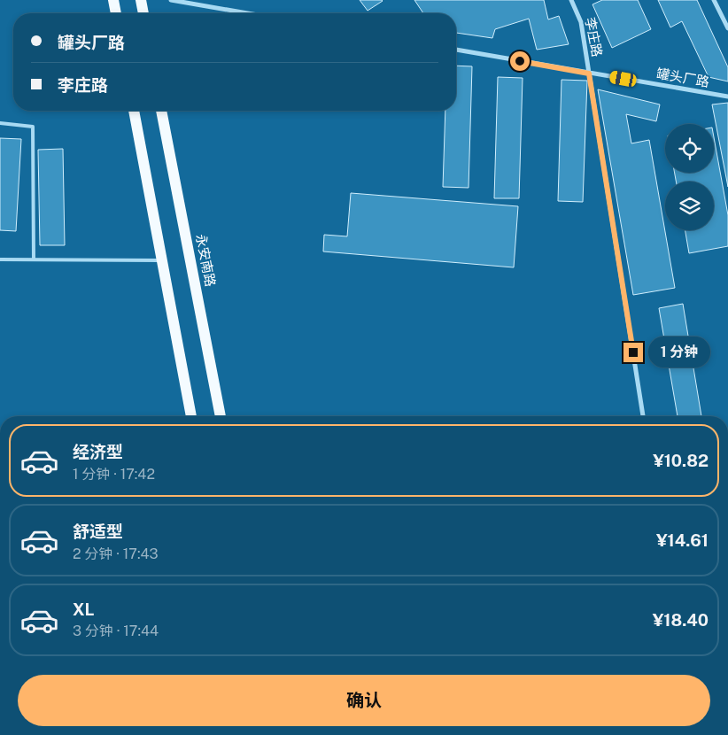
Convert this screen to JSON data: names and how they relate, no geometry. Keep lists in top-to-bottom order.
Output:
{
  "streets": {
    "main road": ["永安南路"],
    "street": ["李庄路", "罐头厂路"]
  },
  "crossings": [
    ["李庄路", "罐头厂路"]
  ],
  "page": {
    "banner": ["罐头厂路", "李庄路"],
    "bubble": "1 分钟",
    "list": [
      {
        "name": "经济型",
        "note": "1 分钟 · 17:42",
        "value": "¥10.82"
      },
      {
        "name": "舒适型",
        "note": "2 分钟 · 17:43",
        "value": "¥14.61"
      },
      {
        "name": "XL",
        "note": "3 分钟 · 17:44",
        "value": "¥18.40"
      }
    ],
    "buttons": "确认"
  }
}
